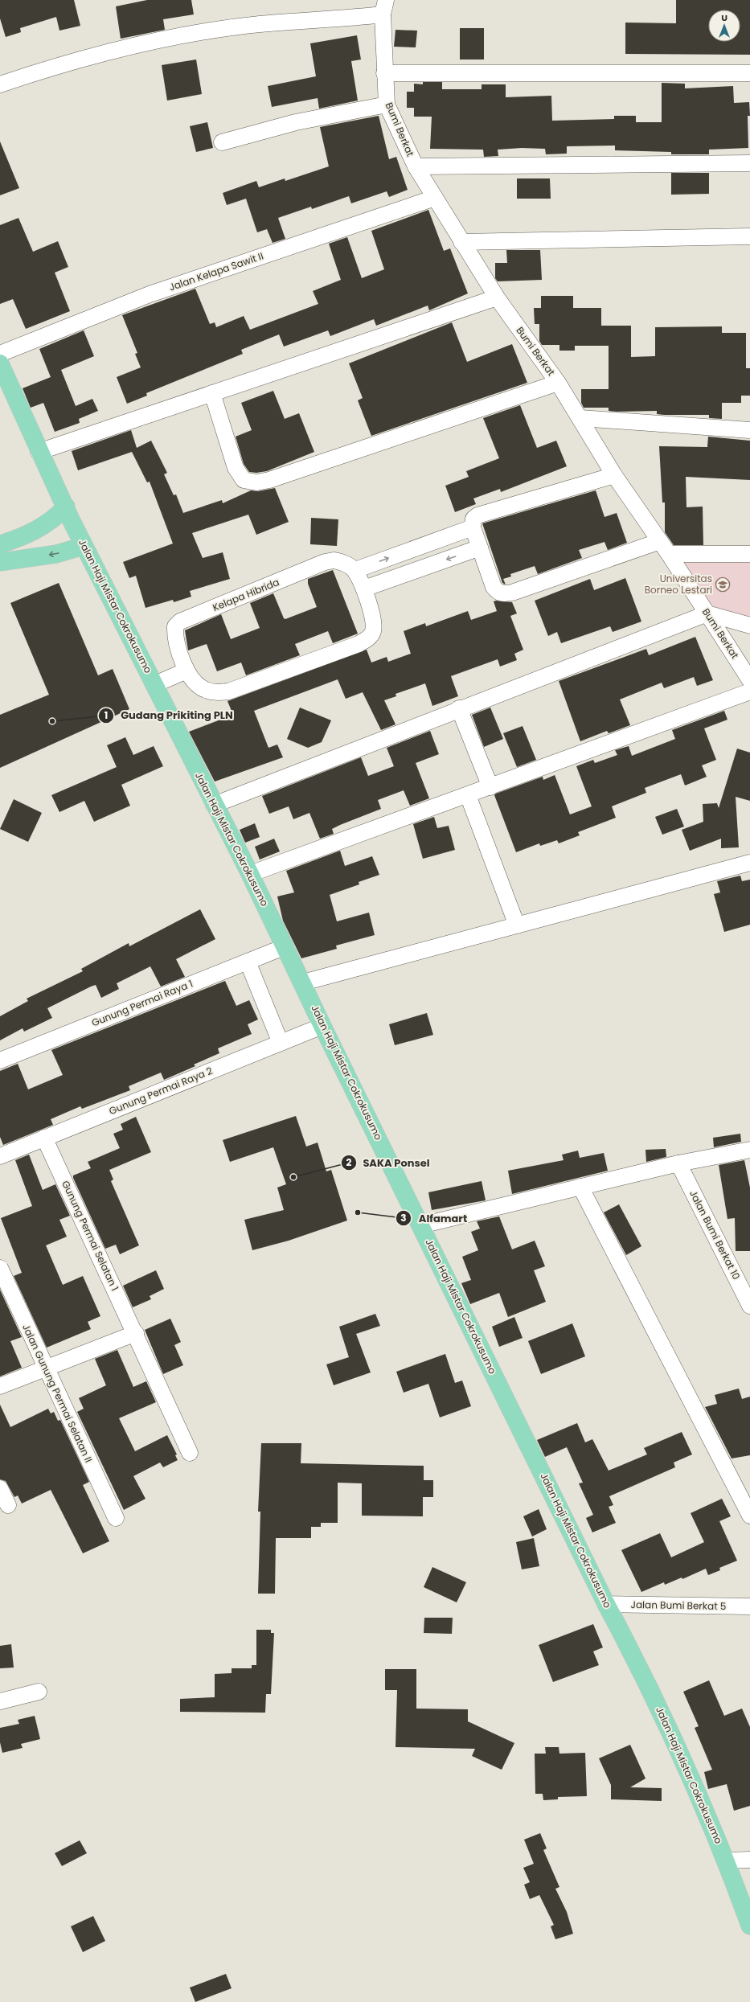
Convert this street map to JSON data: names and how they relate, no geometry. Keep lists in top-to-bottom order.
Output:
{
  "streets": {
    "main road": ["Jalan Haji Mistar Cokrokusumo"],
    "street": [
      "Bumi Berkat",
      "Jalan Kelapa Sawit II",
      "Kelapa Hibrida",
      "Gunung Permai Raya 1",
      "Gunung Permai Raya 2",
      "Jalan Bumi Berkat 10",
      "Gunung Permai Selatan 1",
      "Jalan Gunung Permai Selatan II",
      "Jalan Bumi Berkat 5"
    ]
  },
  "crossings": [
    ["Bumi Berkat", "Jalan Kelapa Sawit II"],
    ["Jalan Haji Mistar Cokrokusumo", "Gunung Permai Raya 1"],
    ["Jalan Haji Mistar Cokrokusumo", "Gunung Permai Raya 2"],
    ["Jalan Haji Mistar Cokrokusumo", "Jalan Bumi Berkat 5"],
    ["Gunung Permai Raya 2", "Gunung Permai Selatan 1"]
  ],
  "places": {
    "school or university": ["Universitas Borneo Lestari"],
    "other": ["Gudang Prikiting PLN", "SAKA Ponsel", "Alfamart"]
  },
  "north": "top"
}
